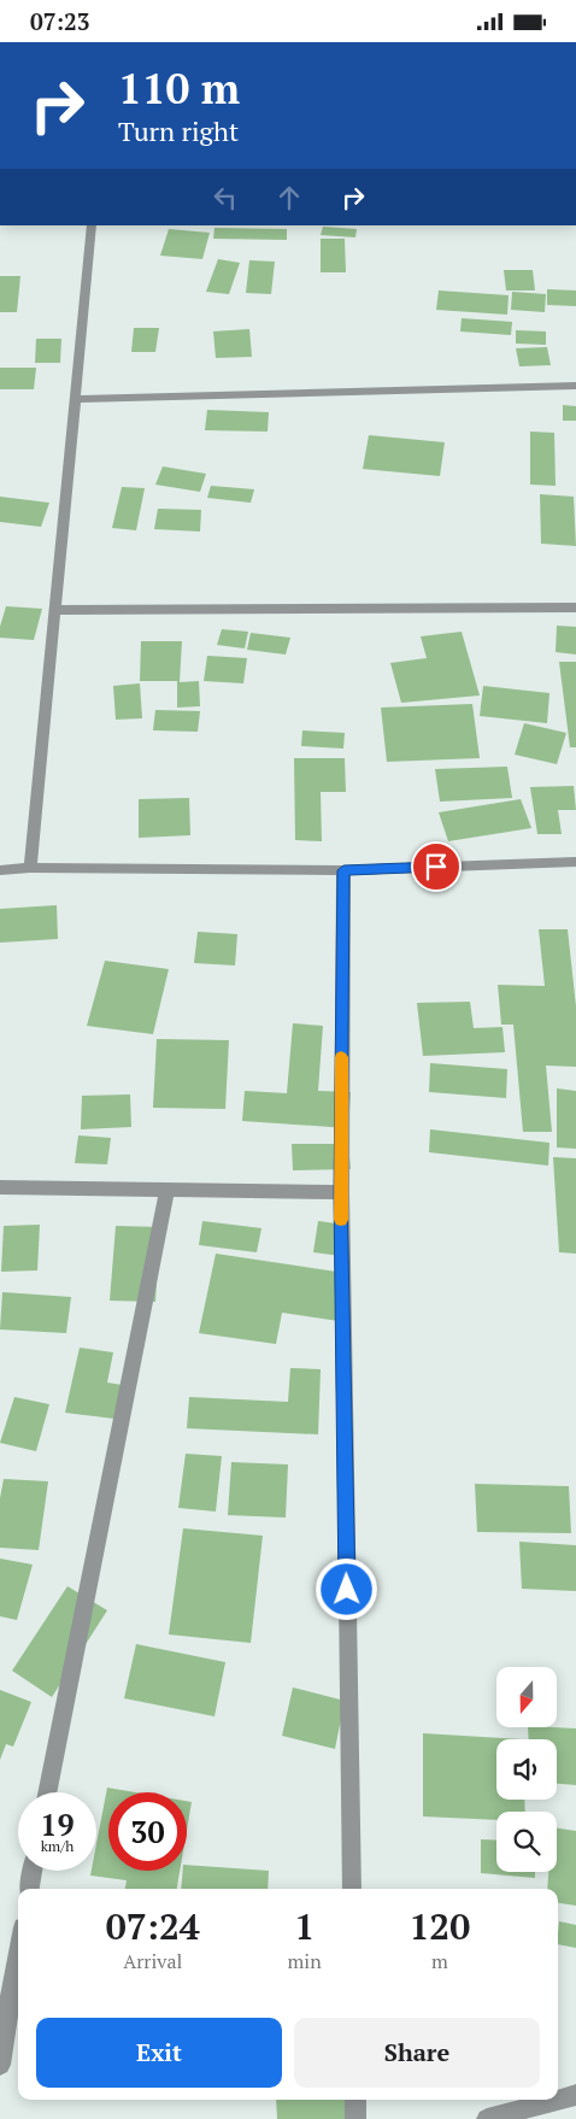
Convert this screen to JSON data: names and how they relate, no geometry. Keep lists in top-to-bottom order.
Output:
{
  "north": "bottom",
  "page": {
    "status": "07:23",
    "turn": ["110 m", "Turn right"],
    "speed": "19 km/h",
    "limit": "30",
    "eta": [
      "07:24",
      "Arrival",
      "1",
      "min",
      "120",
      "m"
    ],
    "buttons": ["Exit", "Share"]
  }
}
